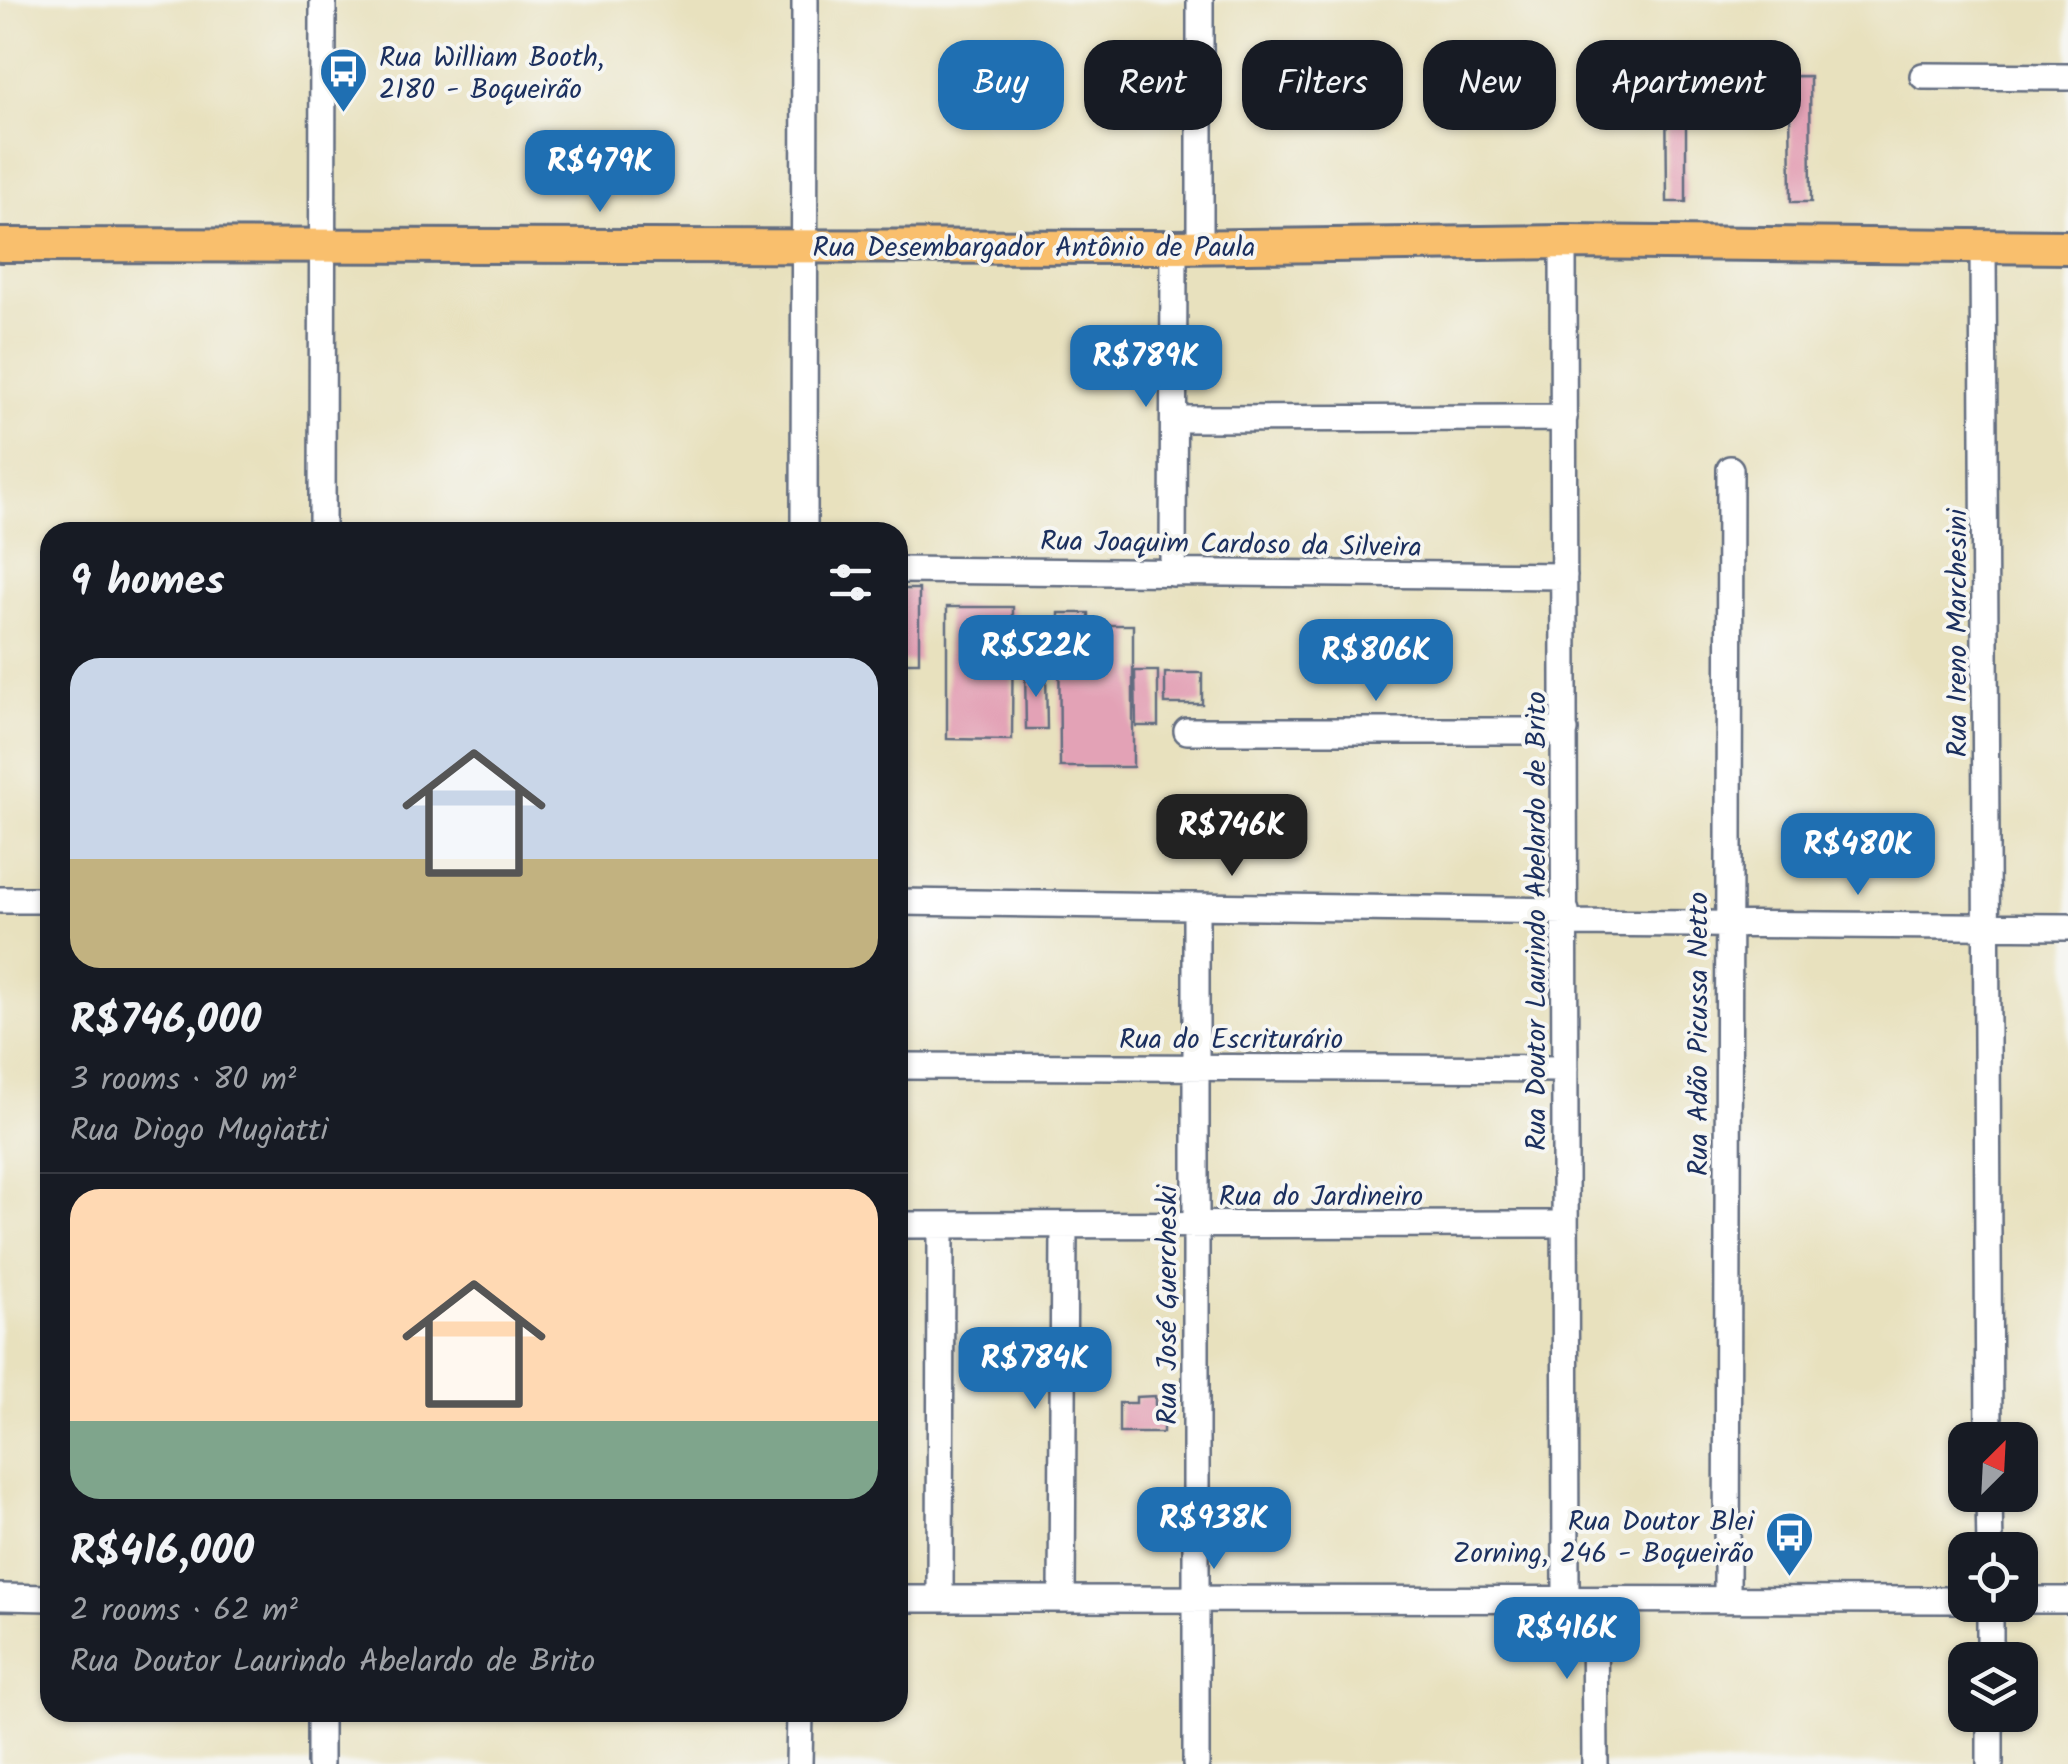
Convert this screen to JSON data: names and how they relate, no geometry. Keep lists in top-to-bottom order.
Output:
{
  "streets": {
    "main road": ["Rua Desembargador Antônio de Paula"],
    "street": [
      "Rua Joaquim Cardoso da Silveira",
      "Rua Ireno Marchesini",
      "Rua Doutor Laurindo Abelardo de Brito",
      "Rua Adão Picussa Netto",
      "Rua do Escriturário",
      "Rua do Jardineiro",
      "Rua José Guercheski"
    ]
  },
  "crossings": [
    ["Rua Desembargador Antônio de Paula", "Rua Ireno Marchesini"],
    ["Rua Desembargador Antônio de Paula", "Rua Doutor Laurindo Abelardo de Brito"],
    ["Rua Joaquim Cardoso da Silveira", "Rua Doutor Laurindo Abelardo de Brito"],
    ["Rua Doutor Laurindo Abelardo de Brito", "Rua do Escriturário"],
    ["Rua Doutor Laurindo Abelardo de Brito", "Rua do Jardineiro"],
    ["Rua do Escriturário", "Rua José Guercheski"],
    ["Rua do Jardineiro", "Rua José Guercheski"]
  ],
  "places": {
    "bus stop": ["Rua William Booth, 2180 - Boqueirão", "Rua Doutor Blei Zorning, 246 - Boqueirão"]
  },
  "north": "top right",
  "page": {
    "chip": [
      "Buy",
      "Rent",
      "Filters",
      "New",
      "Apartment"
    ],
    "price": [
      "R$479K",
      "R$789K",
      "R$522K",
      "R$806K",
      "R$746K",
      "R$480K",
      "R$784K",
      "R$938K",
      "R$416K"
    ],
    "heading": "9 homes",
    "list": [
      {
        "name": "R$746,000",
        "note": "3 rooms · 80 m² · Rua Diogo Mugiatti"
      },
      {
        "name": "R$416,000",
        "note": "2 rooms · 62 m² · Rua Doutor Laurindo Abelardo de Brito"
      }
    ]
  }
}
